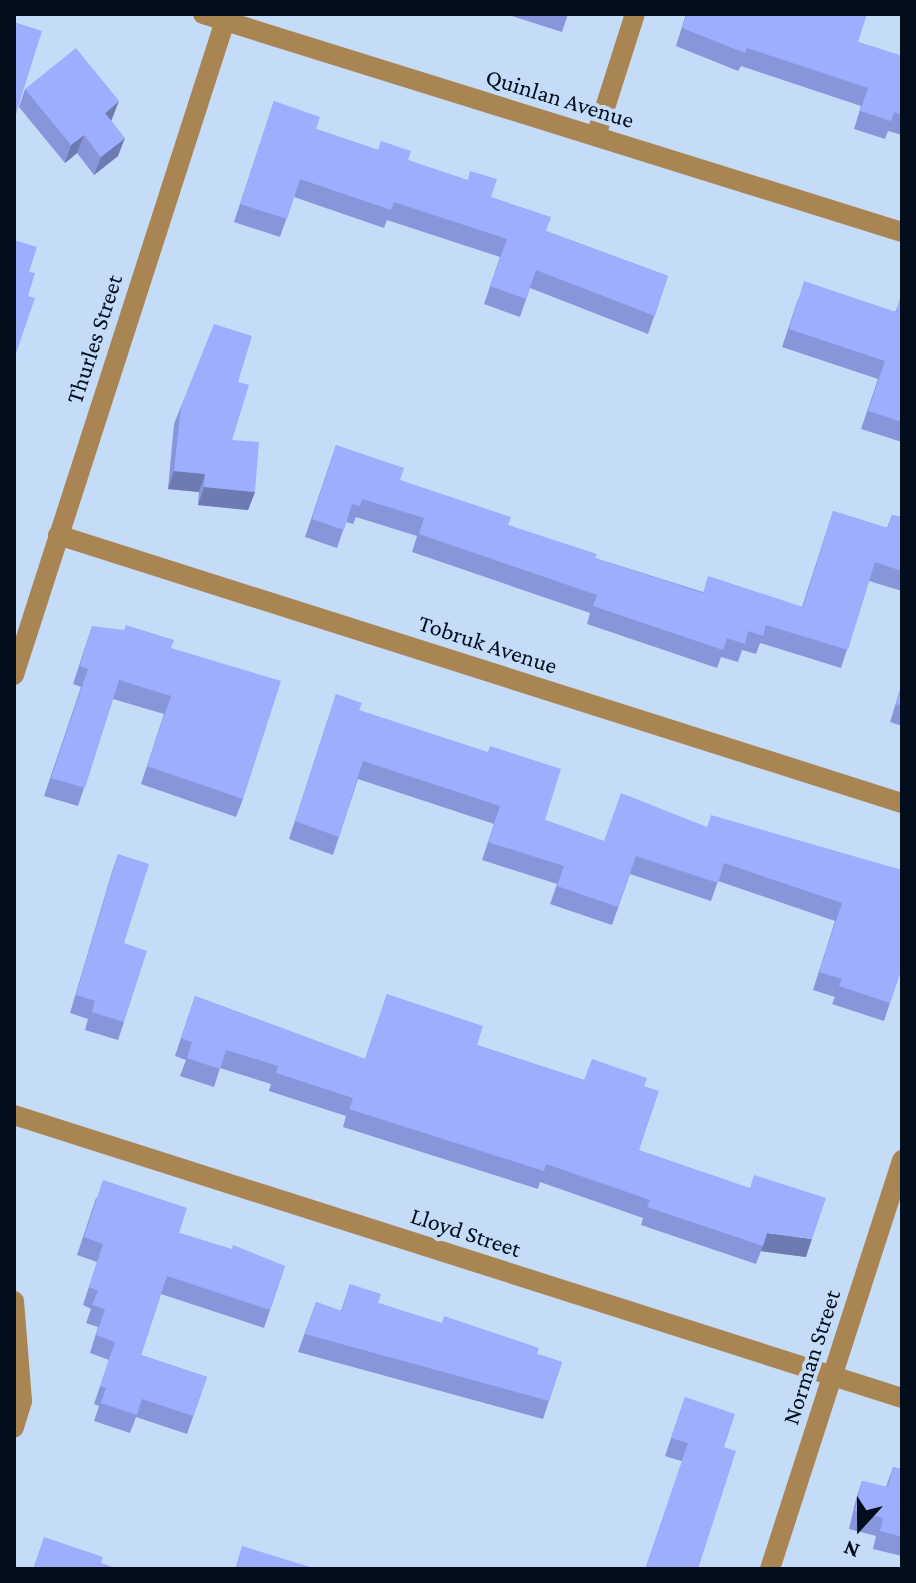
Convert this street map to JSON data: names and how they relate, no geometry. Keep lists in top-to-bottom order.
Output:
{
  "streets": {
    "street": [
      "Quinlan Avenue",
      "Thurles Street",
      "Tobruk Avenue",
      "Lloyd Street",
      "Norman Street"
    ]
  },
  "crossings": [
    ["Quinlan Avenue", "Thurles Street"],
    ["Thurles Street", "Tobruk Avenue"],
    ["Lloyd Street", "Norman Street"]
  ],
  "north": "bottom"
}
